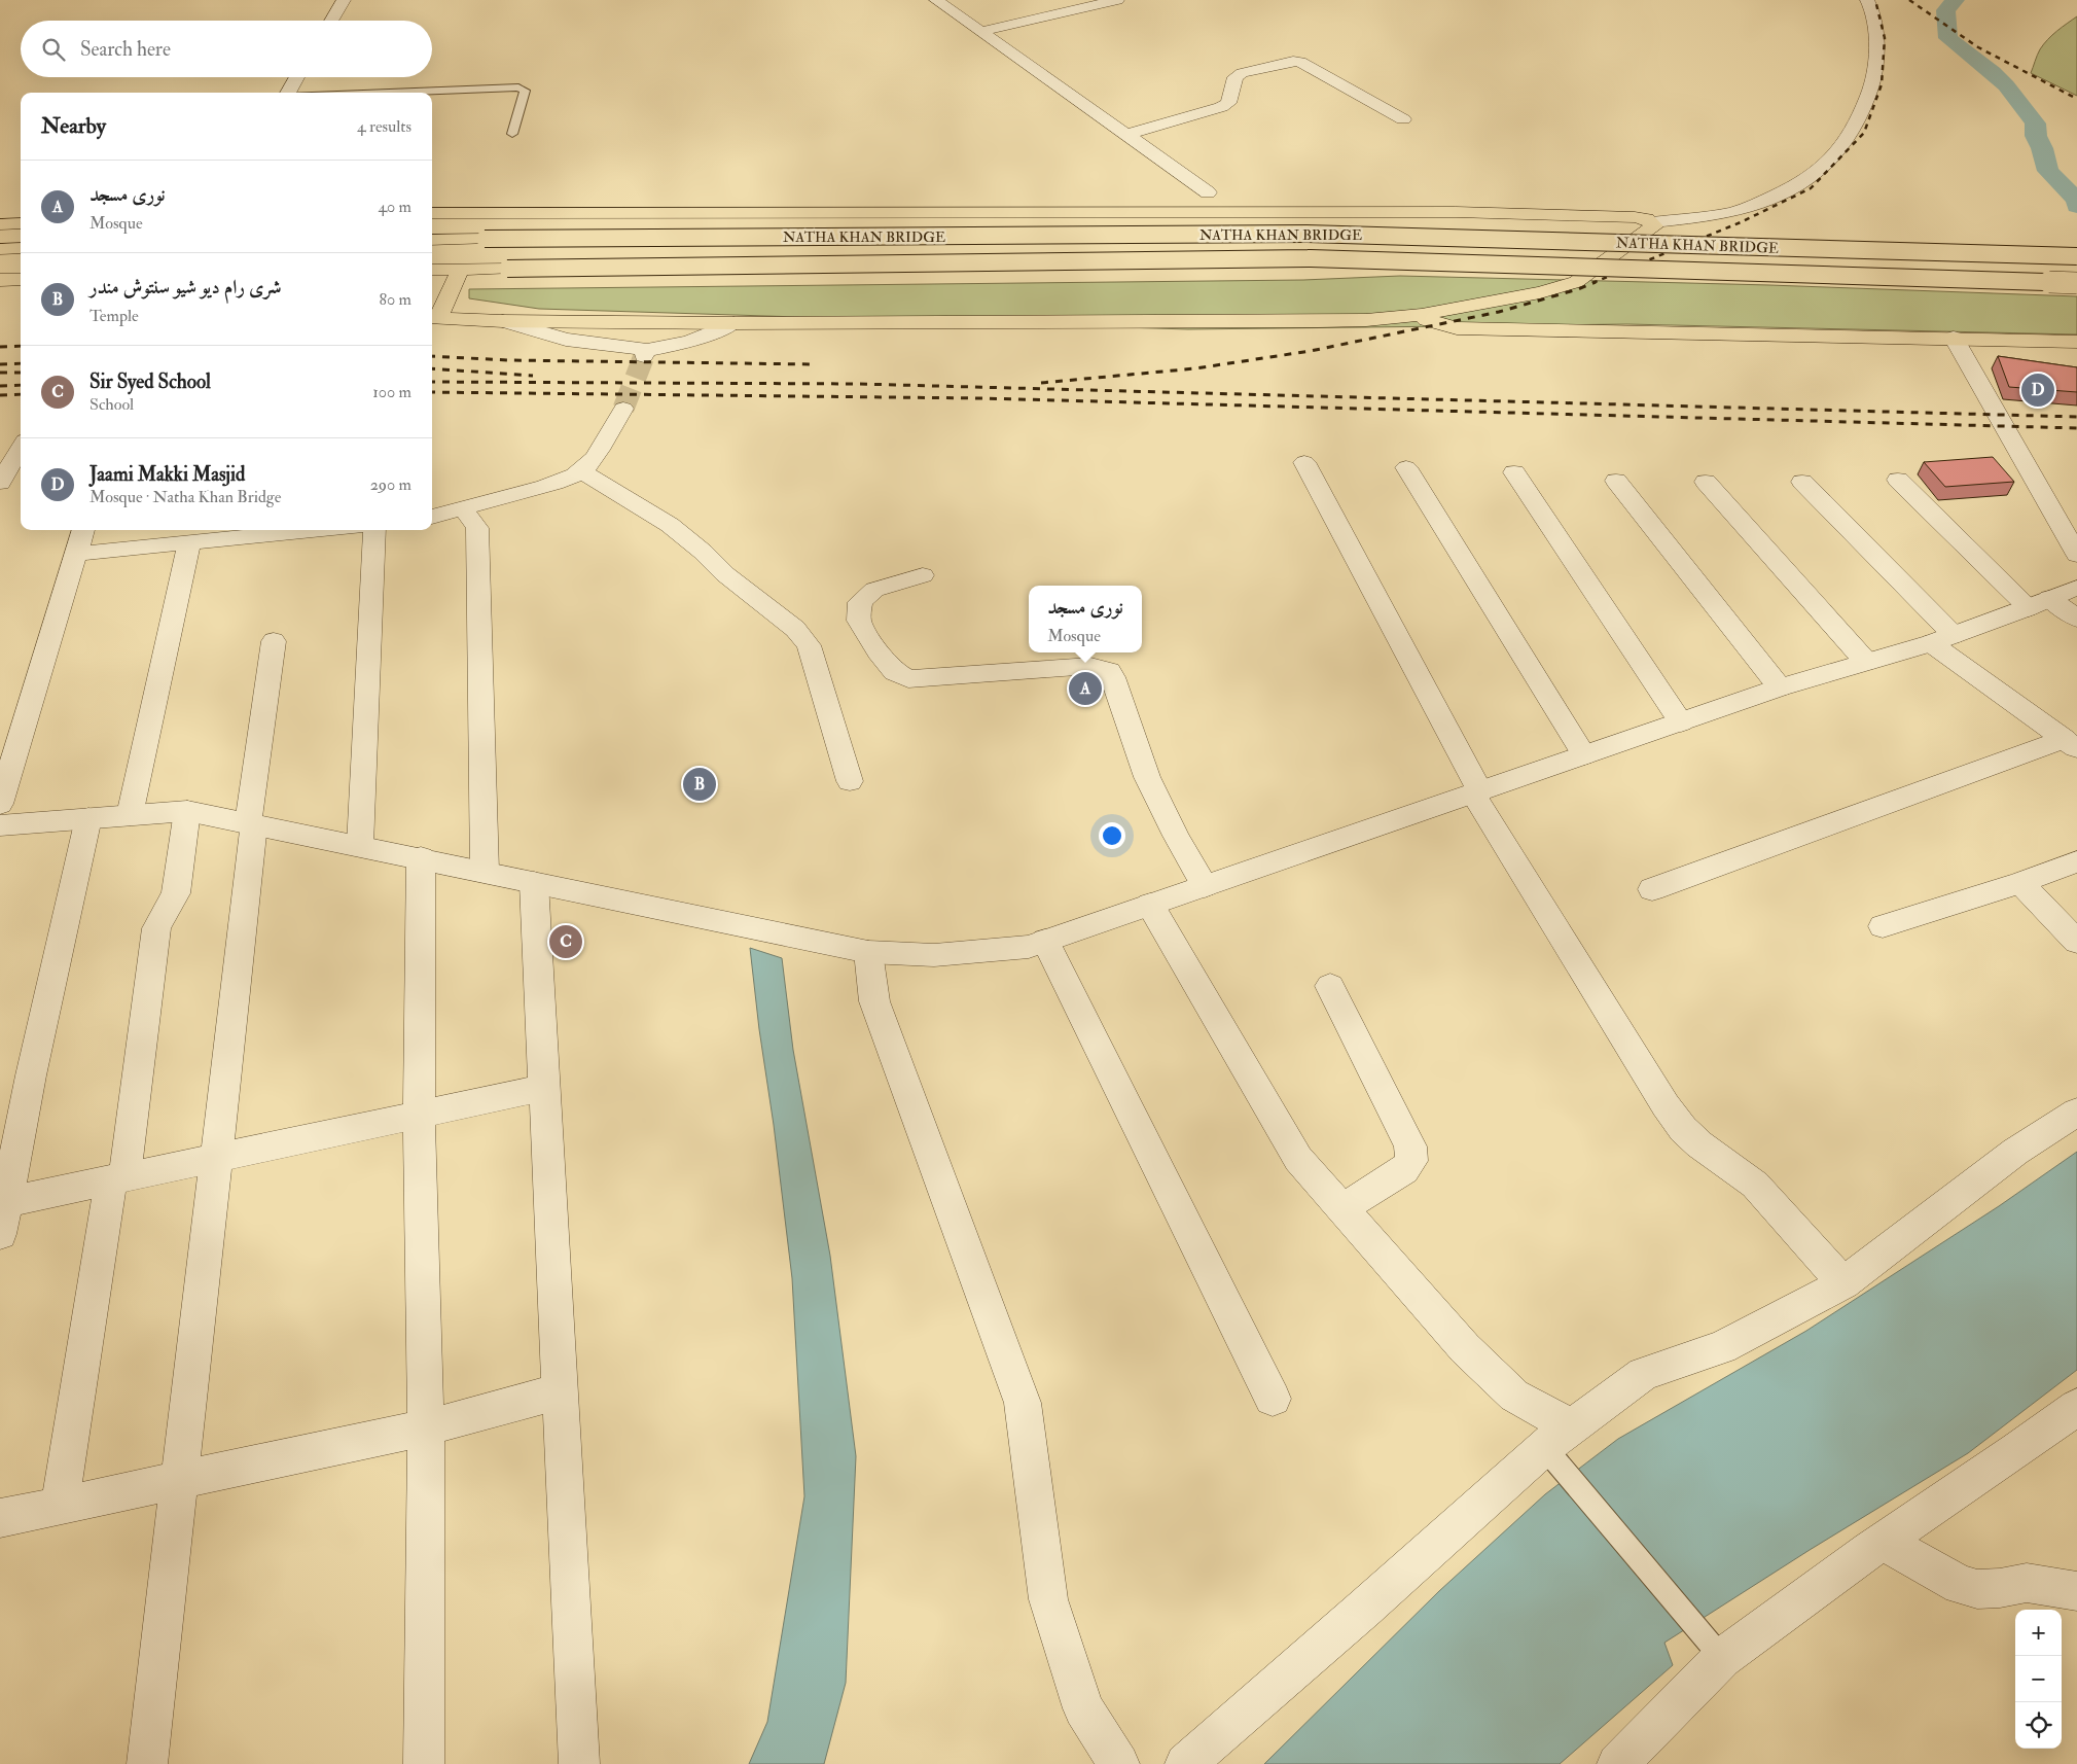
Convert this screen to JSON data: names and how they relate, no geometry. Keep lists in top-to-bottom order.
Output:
{
  "streets": {
    "highway": ["NATHA KHAN BRIDGE"]
  },
  "page": {
    "search": "Search here",
    "heading": ["Nearby", "4 results"],
    "list": [
      {
        "mark": "A",
        "name": "نوری مسجد",
        "note": "Mosque",
        "value": "40 m"
      },
      {
        "mark": "B",
        "name": "شری رام دیو شیو سنتوش مندر",
        "note": "Temple",
        "value": "80 m"
      },
      {
        "mark": "C",
        "name": "Sir Syed School",
        "note": "School",
        "value": "100 m"
      },
      {
        "mark": "D",
        "name": "Jaami Makki Masjid",
        "note": "Mosque · Natha Khan Bridge",
        "value": "290 m"
      }
    ],
    "pins": [
      "D",
      "A",
      "B",
      "C"
    ],
    "popup": ["نوری مسجد", "Mosque"],
    "map_buttons": ["+", "−"]
  }
}
